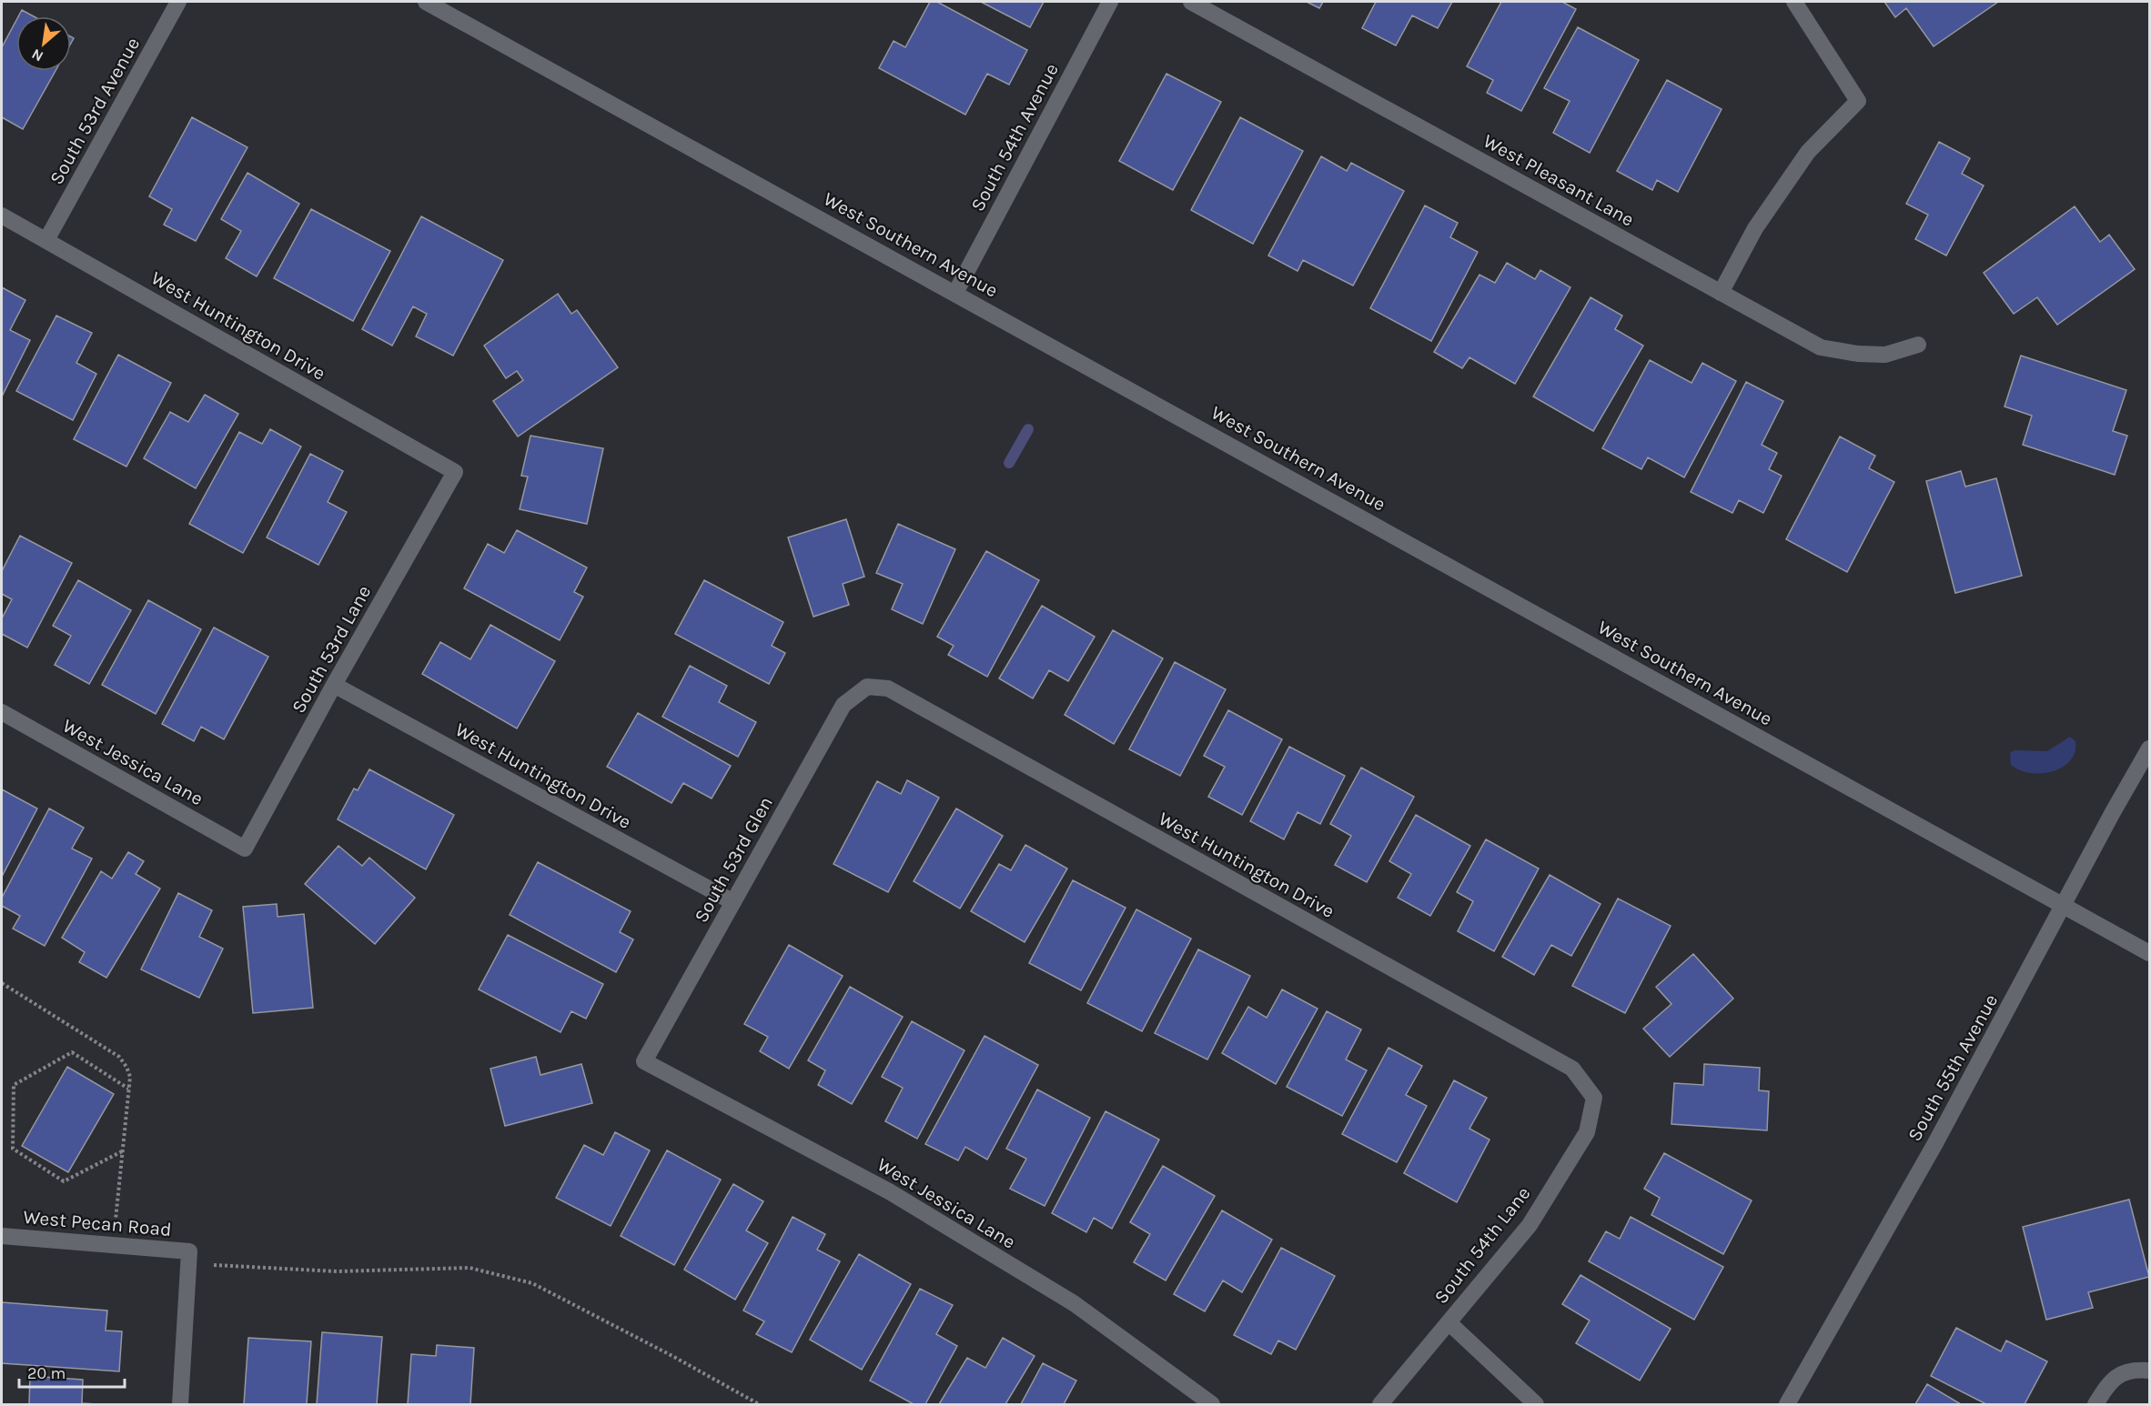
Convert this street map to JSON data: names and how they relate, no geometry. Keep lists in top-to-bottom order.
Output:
{
  "streets": {
    "street": [
      "South 53rd Avenue",
      "South 54th Avenue",
      "West Pleasant Lane",
      "West Southern Avenue",
      "West Huntington Drive",
      "South 53rd Lane",
      "West Jessica Lane",
      "South 53rd Glen",
      "South 55th Avenue",
      "West Pecan Road",
      "South 54th Lane"
    ]
  },
  "crossings": [
    ["South 53rd Avenue", "West Huntington Drive"],
    ["South 54th Avenue", "West Southern Avenue"],
    ["West Southern Avenue", "South 55th Avenue"],
    ["West Huntington Drive", "South 53rd Lane"],
    ["West Huntington Drive", "South 53rd Glen"],
    ["West Huntington Drive", "South 54th Lane"],
    ["South 53rd Lane", "West Jessica Lane"],
    ["West Jessica Lane", "South 53rd Glen"]
  ],
  "scale_bar": "20 m",
  "north": "bottom left"
}
